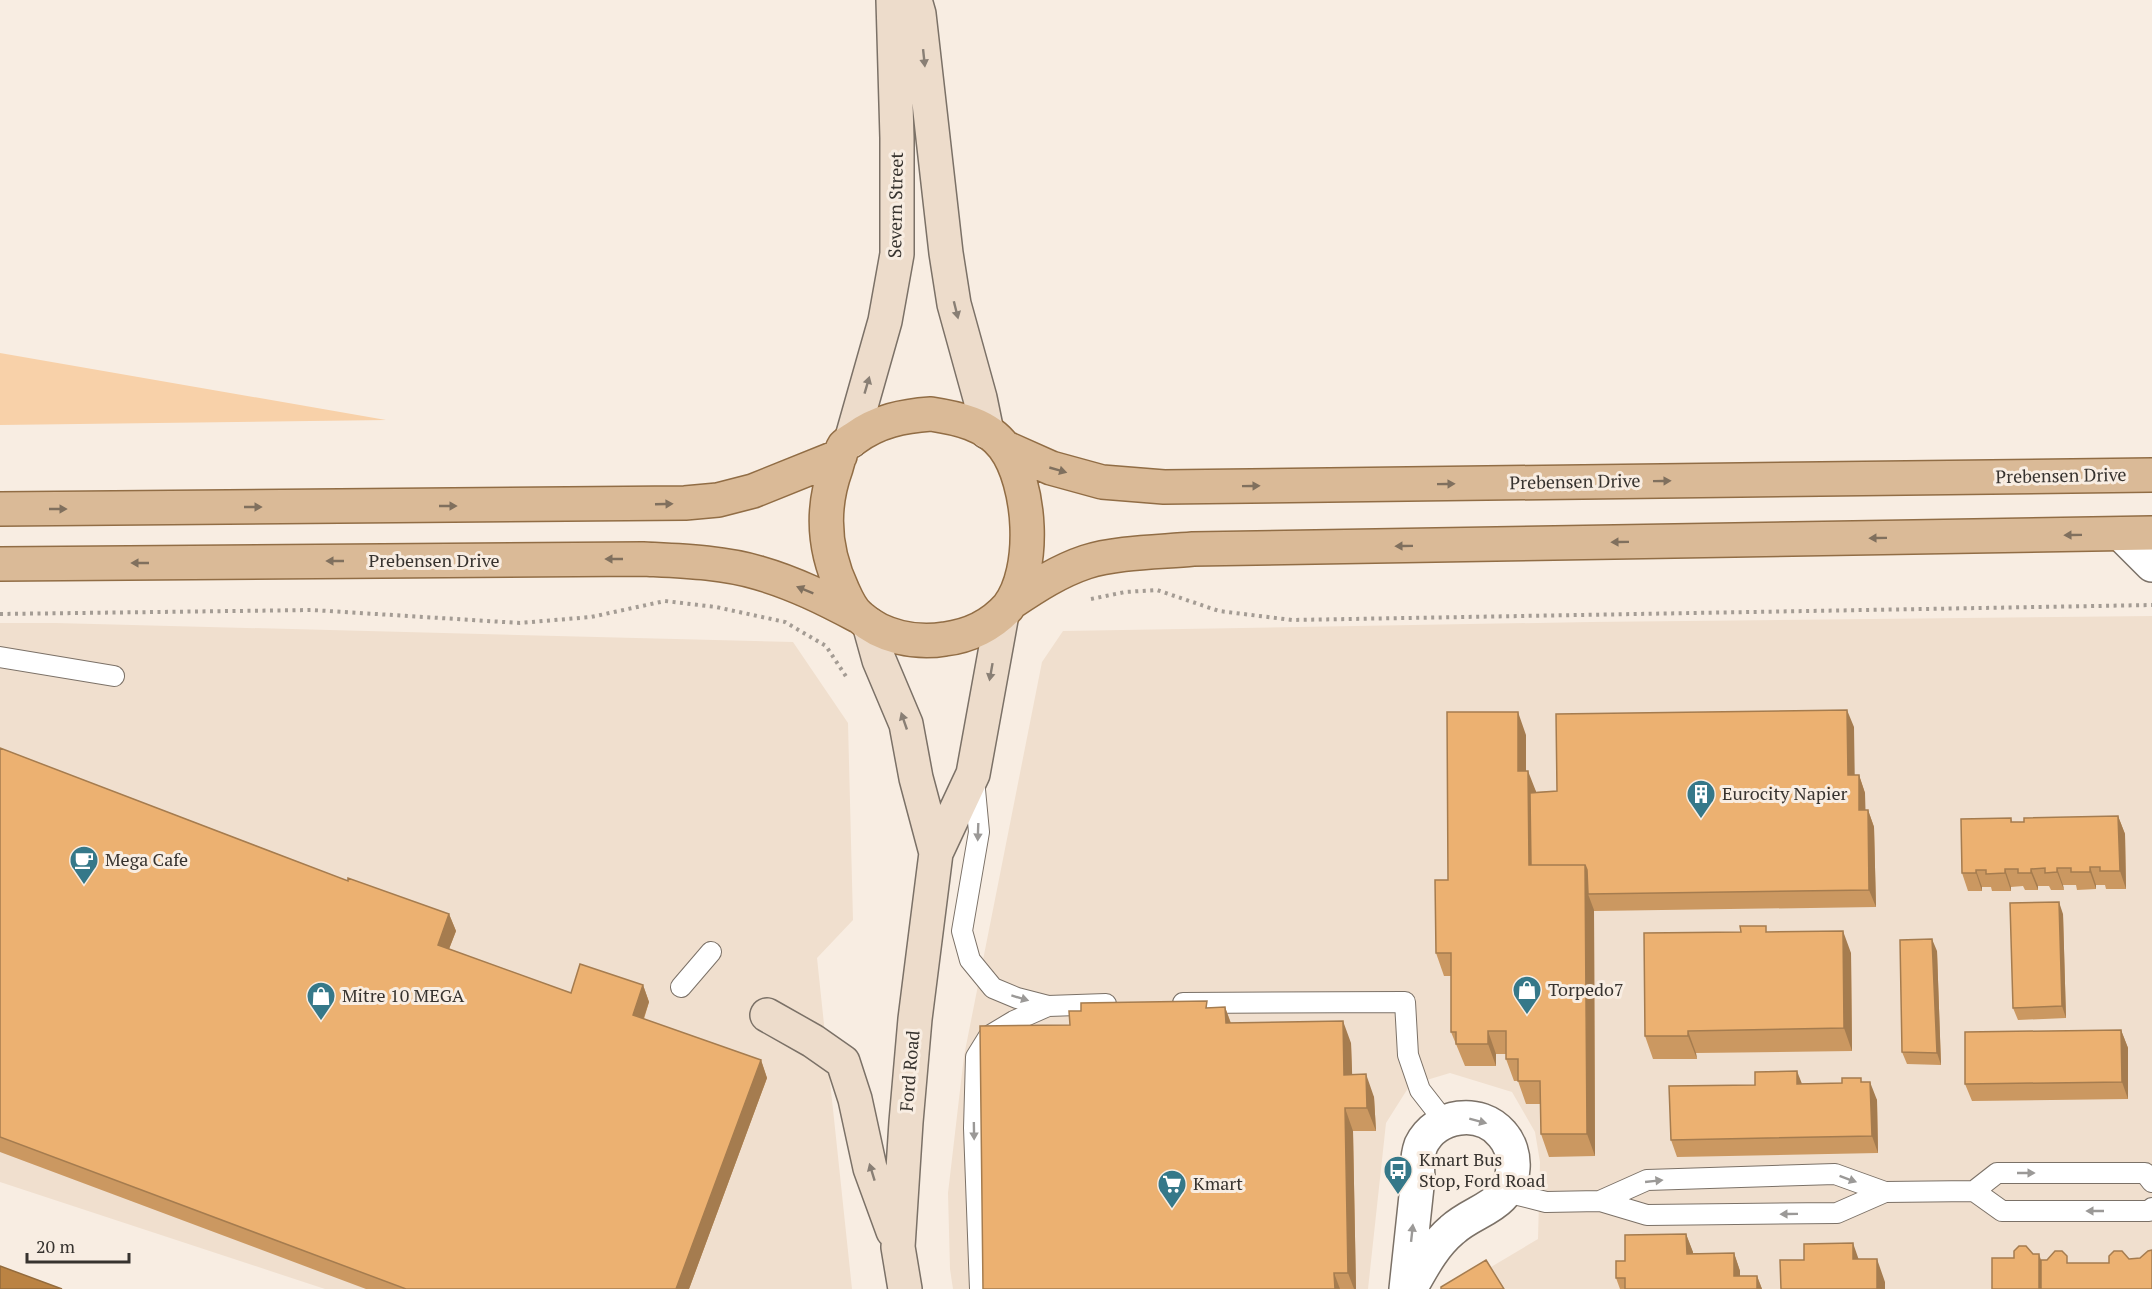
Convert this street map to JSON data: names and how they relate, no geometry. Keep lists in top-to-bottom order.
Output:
{
  "streets": {
    "main road": ["Prebensen Drive"],
    "street": ["Severn Street", "Ford Road"]
  },
  "crossings": [
    ["Severn Street", "Prebensen Drive"],
    ["Prebensen Drive", "Ford Road"]
  ],
  "places": {
    "building": ["Eurocity Napier"],
    "cafe": ["Mega Cafe"],
    "shop": ["Torpedo7", "Mitre 10 MEGA"],
    "bus stop": ["Kmart Bus Stop, Ford Road"],
    "supermarket": ["Kmart"]
  },
  "scale_bar": "20 m"
}
